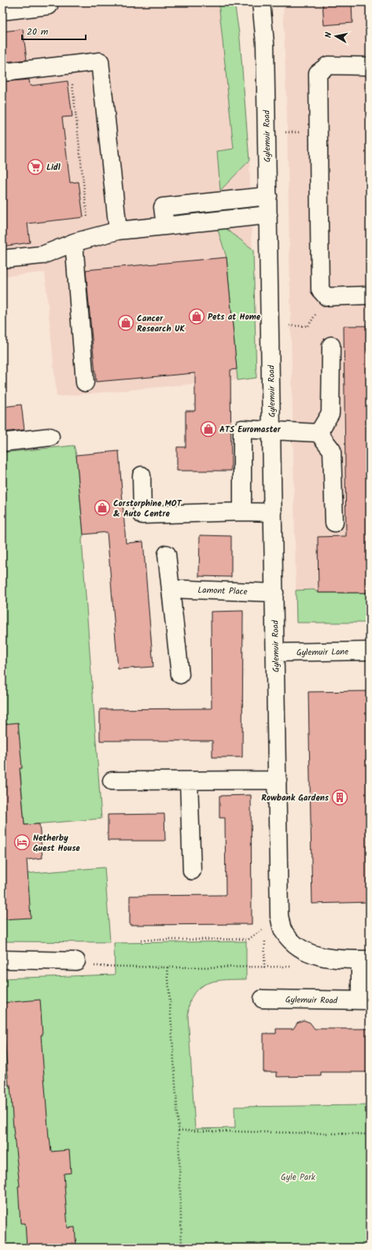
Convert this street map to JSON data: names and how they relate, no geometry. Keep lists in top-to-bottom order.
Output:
{
  "streets": {
    "street": ["Gylemuir Road", "Lamont Place", "Gylemuir Lane"]
  },
  "crossings": [
    ["Gylemuir Road", "Lamont Place"],
    ["Gylemuir Road", "Gylemuir Lane"]
  ],
  "parks": ["Gyle Park"],
  "places": {
    "supermarket": ["Lidl"],
    "shop": [
      "Pets at Home",
      "Cancer Research UK",
      "ATS Euromaster",
      "Corstorphine MOT & Auto Centre"
    ],
    "building": ["Rowbank Gardens"],
    "hotel": ["Netherby Guest House"]
  },
  "scale_bar": "20 m",
  "north": "left"
}
